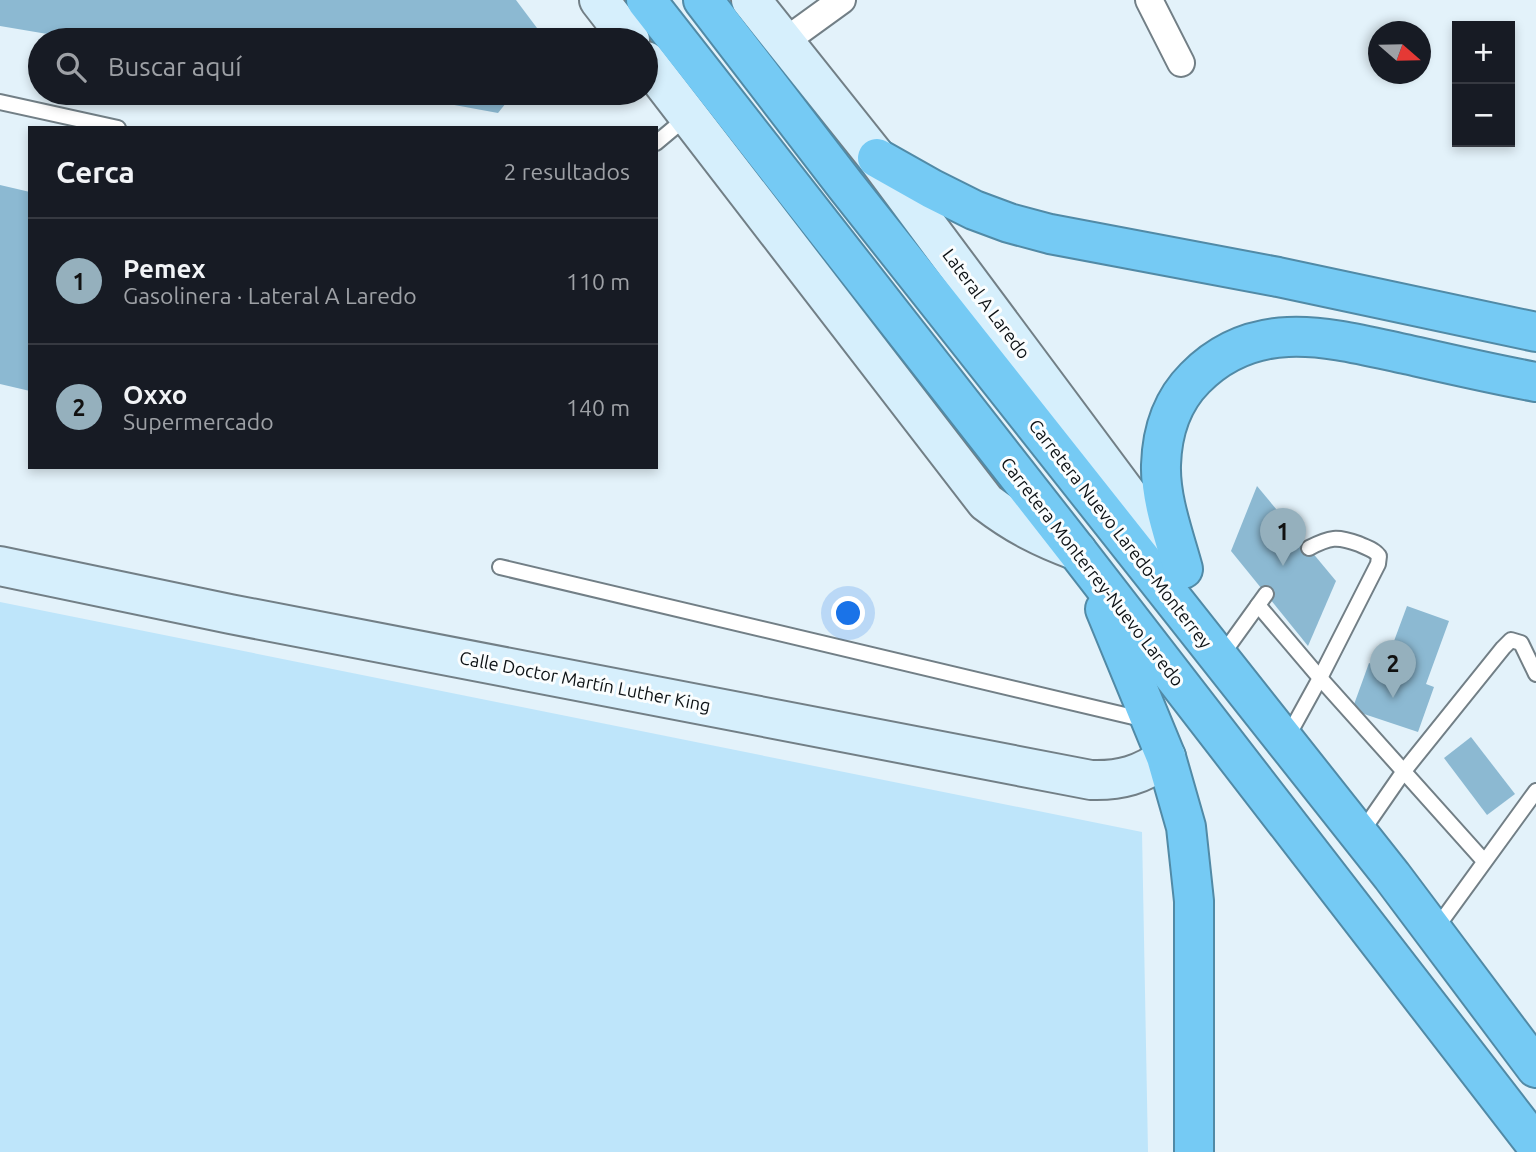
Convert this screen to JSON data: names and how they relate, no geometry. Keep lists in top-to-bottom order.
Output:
{
  "streets": {
    "highway": ["Carretera Nuevo Laredo-Monterrey", "Carretera Monterrey-Nuevo Laredo"],
    "street": ["Lateral A Laredo", "Calle Doctor Martín Luther King"]
  },
  "north": "right",
  "page": {
    "map_buttons": ["+", "−"],
    "search": "Buscar aquí",
    "heading": ["Cerca", "2 resultados"],
    "list": [
      {
        "mark": "1",
        "name": "Pemex",
        "note": "Gasolinera · Lateral A Laredo",
        "value": "110 m"
      },
      {
        "mark": "2",
        "name": "Oxxo",
        "note": "Supermercado",
        "value": "140 m"
      }
    ],
    "pins": ["1", "2"]
  }
}
